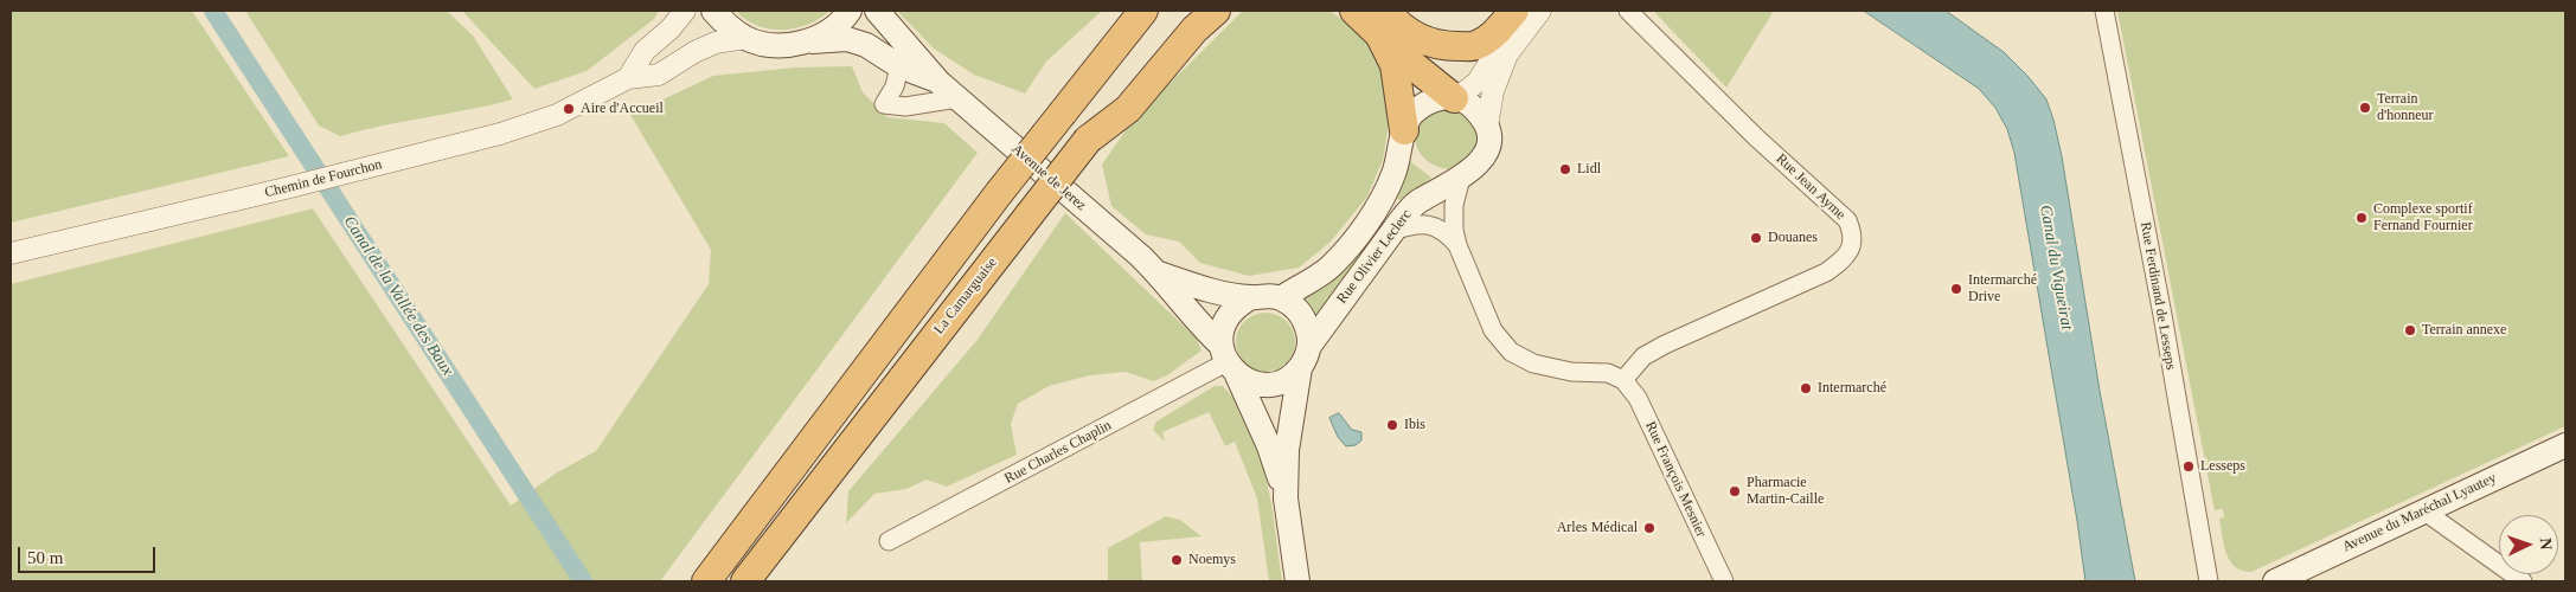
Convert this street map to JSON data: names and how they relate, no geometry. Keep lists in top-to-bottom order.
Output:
{
  "streets": {
    "highway": ["La Camarguaise"],
    "main road": ["Avenue de Jerez", "Rue Olivier Leclerc", "Avenue du Maréchal Lyautey"],
    "street": [
      "Chemin de Fourchon",
      "Rue Jean Ayme",
      "Rue Ferdinand de Lesseps",
      "Rue Charles Chaplin",
      "Rue François Mesnier"
    ]
  },
  "crossings": [
    ["Avenue de Jerez", "Chemin de Fourchon"],
    ["Rue Jean Ayme", "Rue François Mesnier"],
    ["Rue Olivier Leclerc", "Rue Charles Chaplin"]
  ],
  "water": ["Canal du Vigueirat", "Canal de la Vallée des Baux"],
  "places": [
    "Terrain d'honneur",
    "Aire d'Accueil",
    "Lidl",
    "Complexe sportif Fernand Fournier",
    "Douanes",
    "Intermarché Drive",
    "Terrain annexe",
    "Intermarché",
    "Ibis",
    "Lesseps",
    "Pharmacie Martin-Caille",
    "Arles Médical",
    "Noemys"
  ],
  "scale_bar": "50 m",
  "north": "right"
}
